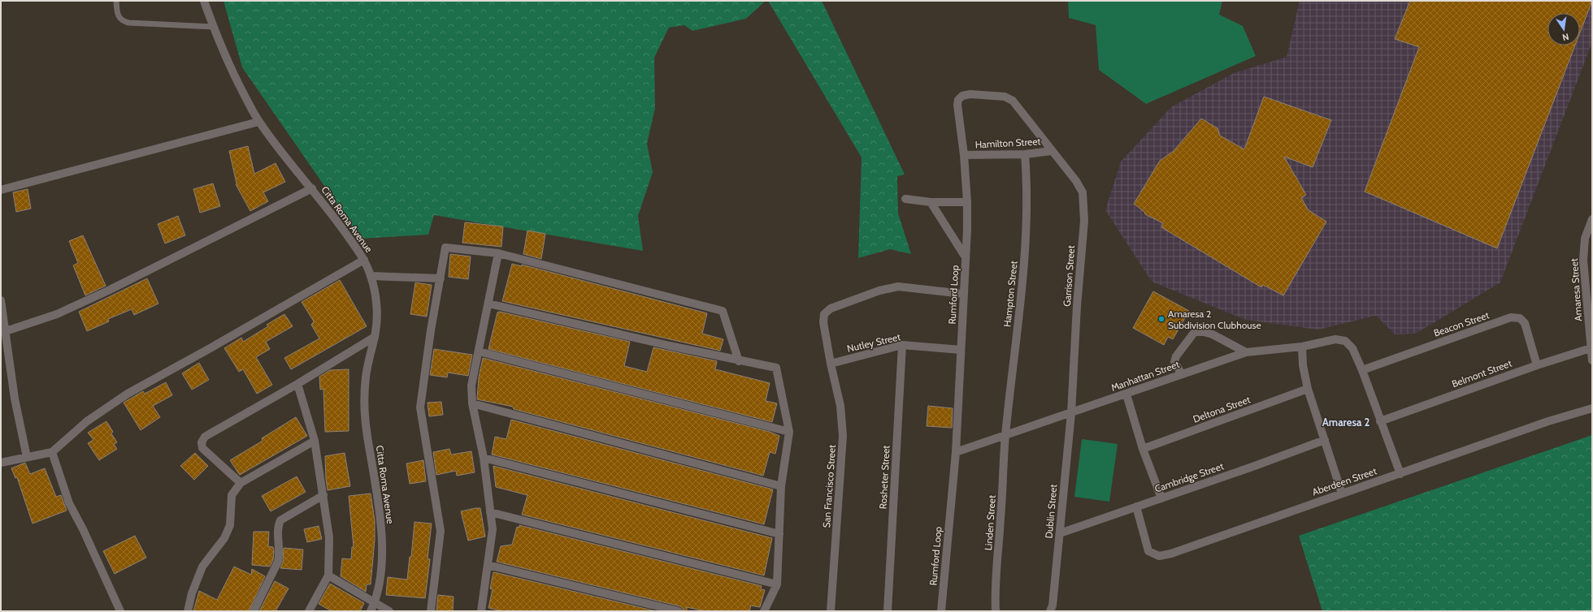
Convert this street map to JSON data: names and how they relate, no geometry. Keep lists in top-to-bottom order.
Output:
{
  "streets": {
    "street": [
      "Hamilton Street",
      "Citta Roma Avenue",
      "Garrison Street",
      "Amaresa Street",
      "Hampton Street",
      "Rumford Loop",
      "Beacon Street",
      "Nutley Street",
      "Belmont Street",
      "Manhattan Street",
      "Deltona Street",
      "Rosheter Street",
      "Cambridge Street",
      "Aberdeen Street",
      "San Francisco Street",
      "Dublin Street",
      "Linden Street"
    ]
  },
  "crossings": [
    ["Hamilton Street", "Garrison Street"],
    ["Hamilton Street", "Hampton Street"],
    ["Hamilton Street", "Rumford Loop"],
    ["Garrison Street", "Rumford Loop"],
    ["Garrison Street", "Manhattan Street"],
    ["Garrison Street", "Dublin Street"],
    ["Amaresa Street", "Belmont Street"],
    ["Hampton Street", "Manhattan Street"],
    ["Hampton Street", "Linden Street"],
    ["Rumford Loop", "Nutley Street"],
    ["Rumford Loop", "Manhattan Street"],
    ["Rumford Loop", "San Francisco Street"],
    ["Beacon Street", "Belmont Street"],
    ["Beacon Street", "Manhattan Street"],
    ["Nutley Street", "Rosheter Street"],
    ["Nutley Street", "San Francisco Street"],
    ["Manhattan Street", "Dublin Street"],
    ["Manhattan Street", "Linden Street"],
    ["Cambridge Street", "Aberdeen Street"],
    ["Cambridge Street", "Dublin Street"]
  ],
  "districts": ["Amaresa 2"],
  "places": ["Amaresa 2 Subdivision Clubhouse"],
  "north": "bottom"
}
